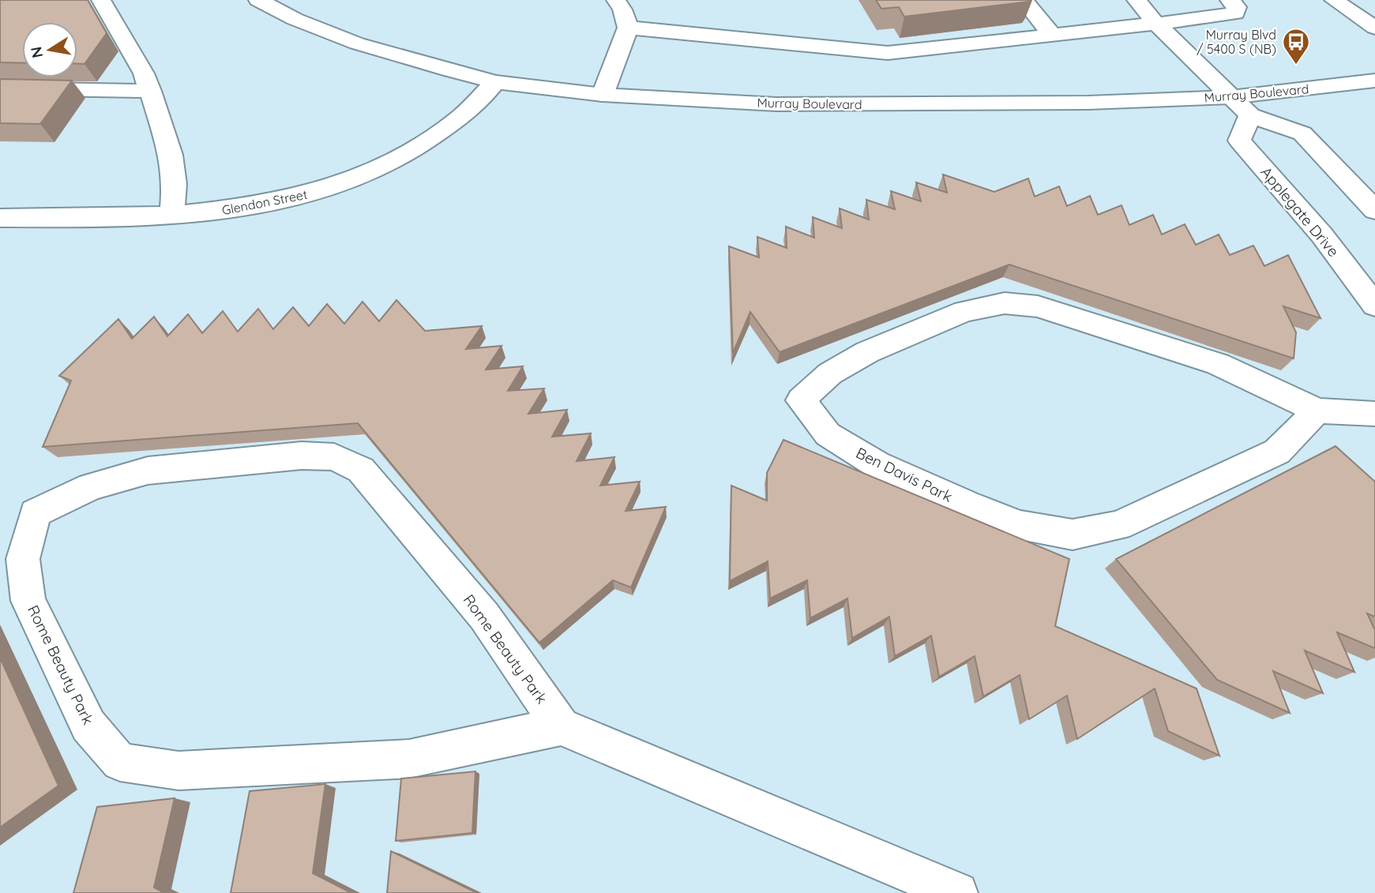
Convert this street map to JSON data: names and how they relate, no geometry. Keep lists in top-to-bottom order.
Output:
{
  "streets": {
    "street": [
      "Murray Boulevard",
      "Glendon Street",
      "Applegate Drive",
      "Ben Davis Park",
      "Rome Beauty Park"
    ]
  },
  "crossings": [
    ["Murray Boulevard", "Glendon Street"]
  ],
  "places": {
    "bus stop": ["Murray Blvd / 5400 S (NB)"]
  },
  "north": "left"
}
